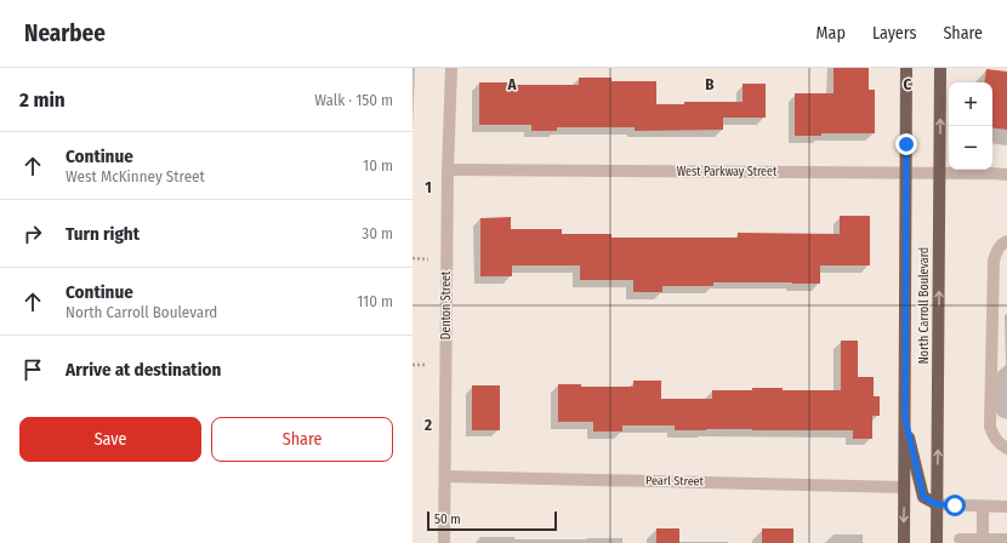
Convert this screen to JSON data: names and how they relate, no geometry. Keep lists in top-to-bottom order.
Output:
{
  "streets": {
    "main road": ["North Carroll Boulevard"],
    "street": ["West Parkway Street", "Denton Street", "Pearl Street"]
  },
  "crossings": [
    ["West Parkway Street", "Denton Street"],
    ["West Parkway Street", "North Carroll Boulevard"],
    ["Denton Street", "Pearl Street"],
    ["North Carroll Boulevard", "Pearl Street"]
  ],
  "scale_bar": "50 m",
  "page": {
    "header": "Nearbee",
    "nav": ["Map", "Layers", "Share"],
    "heading": ["2 min", "Walk · 150 m"],
    "map_buttons": ["+", "−"],
    "list": [
      ["Continue", "West McKinney Street", "10 m"],
      ["Turn right", "30 m"],
      ["Continue", "North Carroll Boulevard", "110 m"],
      "Arrive at destination"
    ],
    "buttons": ["Save", "Share"],
    "scale": "50 m"
  },
  "grid": {
    "columns": ["A", "B", "C"],
    "rows": ["1", "2"]
  }
}
